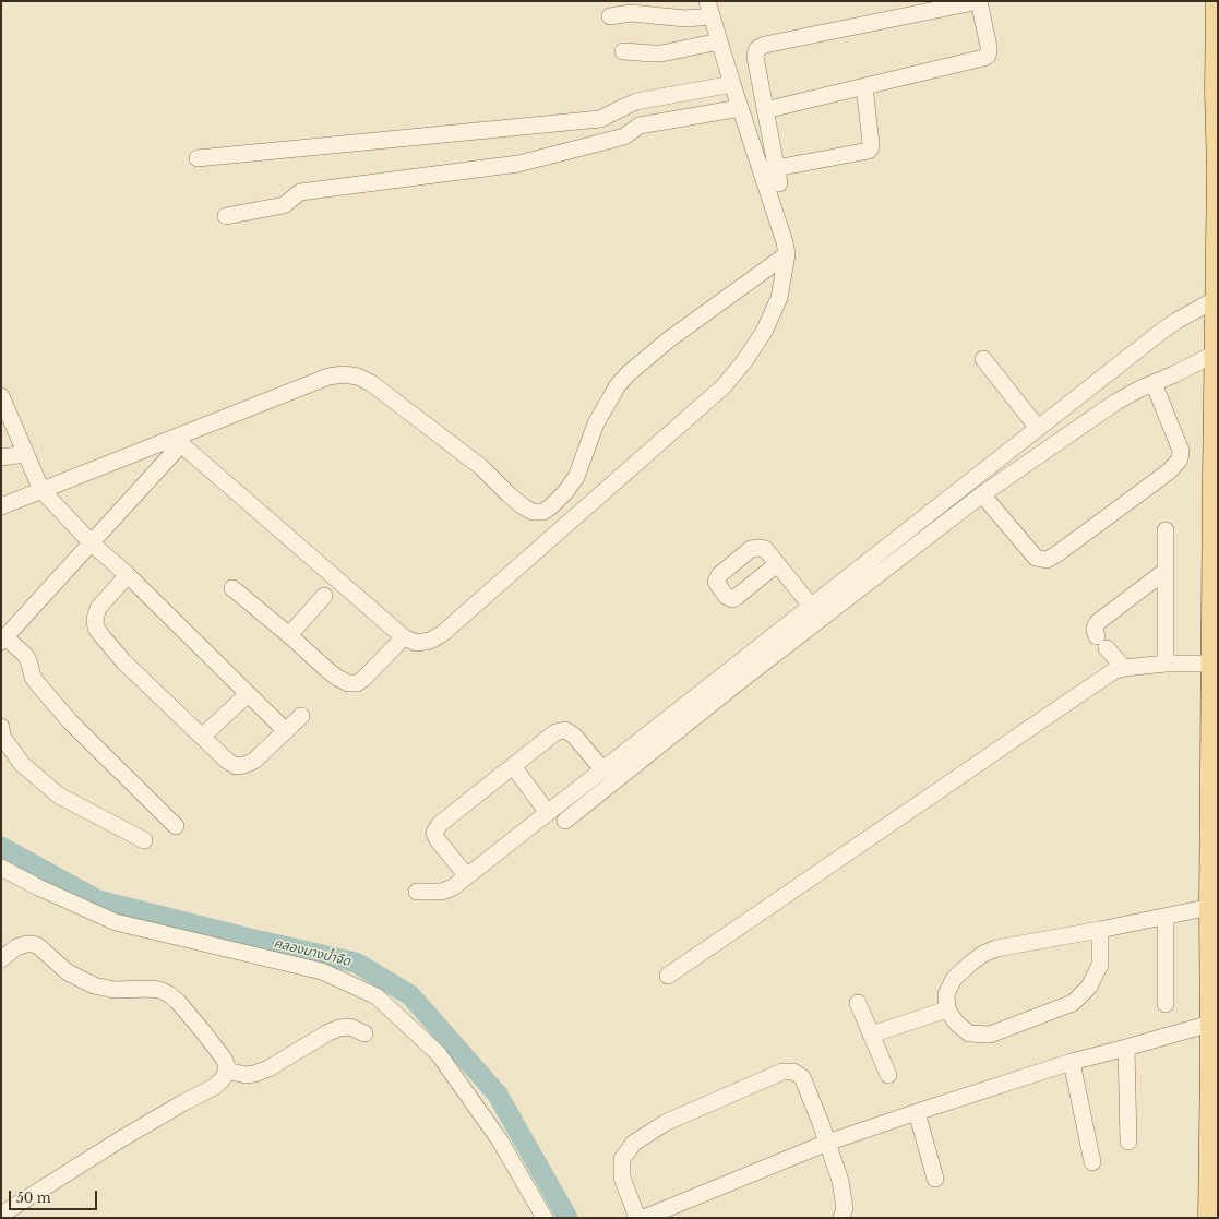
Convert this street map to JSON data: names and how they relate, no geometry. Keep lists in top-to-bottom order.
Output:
{
  "water": ["คลองบางน้ำจืด"],
  "scale_bar": "50 m"
}
